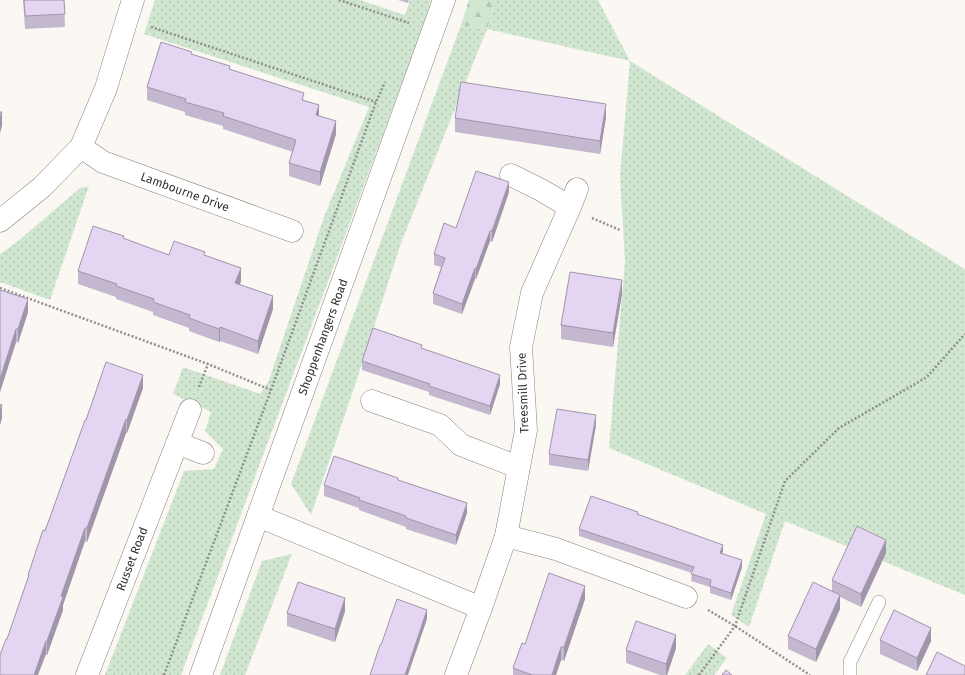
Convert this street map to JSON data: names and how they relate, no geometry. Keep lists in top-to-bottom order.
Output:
{
  "streets": {
    "street": [
      "Lambourne Drive",
      "Shoppenhangers Road",
      "Treesmill Drive",
      "Russet Road"
    ]
  }
}
